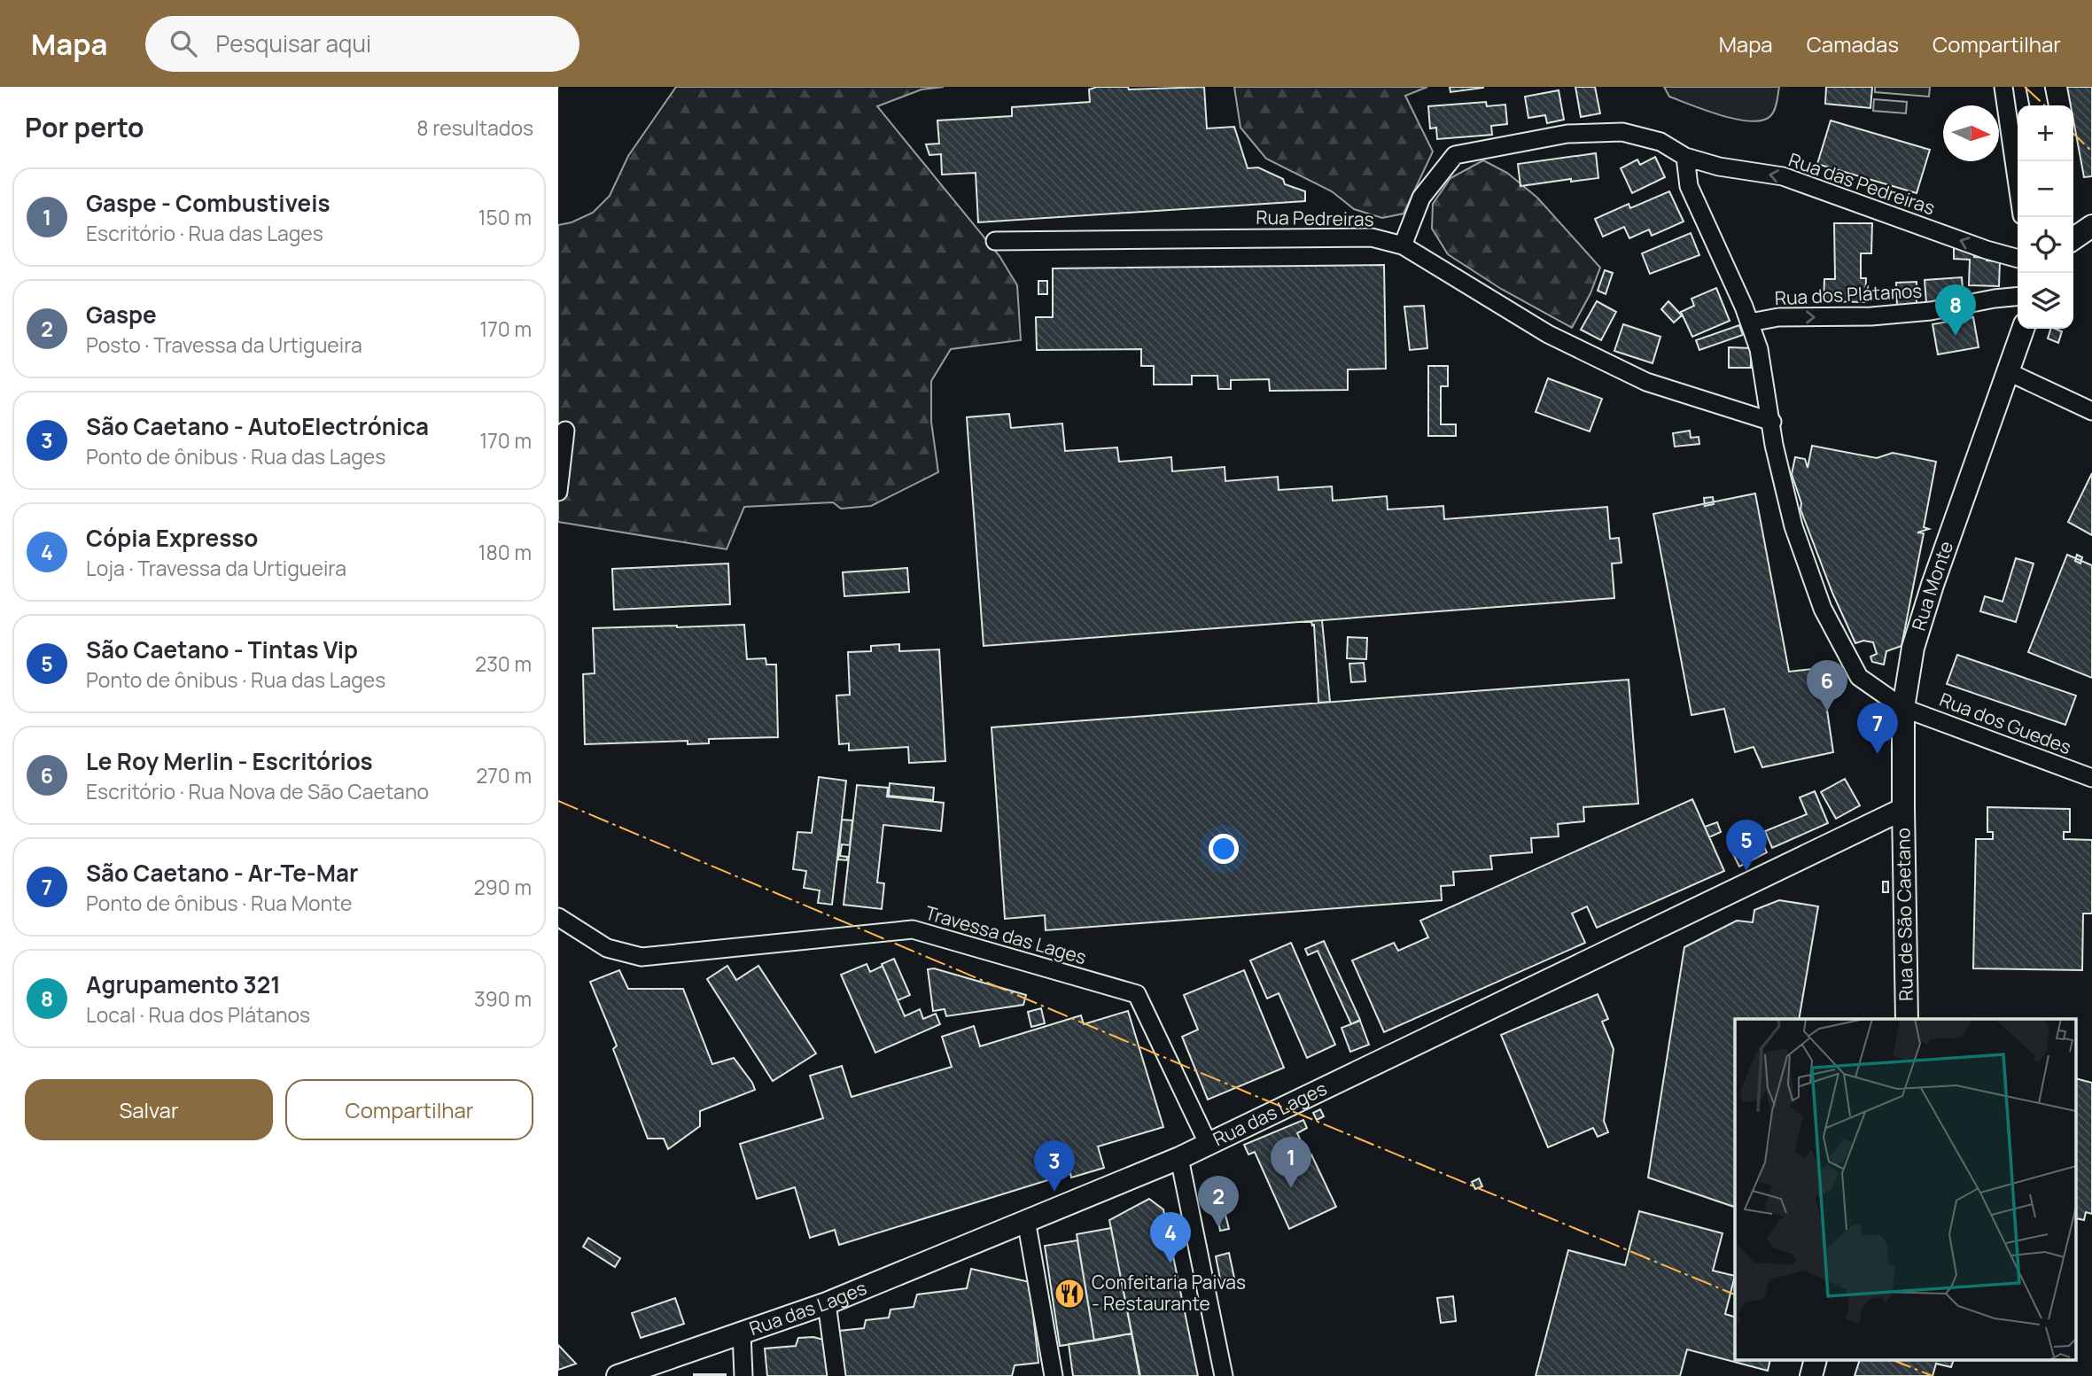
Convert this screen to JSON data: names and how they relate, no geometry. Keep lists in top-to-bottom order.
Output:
{
  "streets": {
    "main road": ["Rua Monte", "Rua de São Caetano", "Rua das Lages"],
    "street": [
      "Rua das Pedreiras",
      "Rua Pedreiras",
      "Rua dos Plátanos",
      "Rua dos Guedes",
      "Travessa das Lages"
    ]
  },
  "crossings": [
    ["Rua das Pedreiras", "Rua dos Guedes"],
    ["Rua Pedreiras", "Rua dos Guedes"],
    ["Rua dos Plátanos", "Rua dos Guedes"],
    ["Rua Monte", "Rua dos Guedes"],
    ["Rua Monte", "Rua de São Caetano"],
    ["Rua Monte", "Rua das Lages"],
    ["Rua de São Caetano", "Rua das Lages"],
    ["Travessa das Lages", "Rua das Lages"]
  ],
  "one_way": ["Rua das Pedreiras", "Rua dos Plátanos"],
  "places": {
    "restaurant": ["Confeitaria Paivas - Restaurante"]
  },
  "north": "right",
  "page": {
    "header": "Mapa",
    "search": "Pesquisar aqui",
    "nav": ["Mapa", "Camadas", "Compartilhar"],
    "heading": ["Por perto", "8 resultados"],
    "map_buttons": ["+", "−"],
    "list": [
      {
        "mark": "1",
        "name": "Gaspe - Combustiveis",
        "note": "Escritório · Rua das Lages",
        "value": "150 m"
      },
      {
        "mark": "2",
        "name": "Gaspe",
        "note": "Posto · Travessa da Urtigueira",
        "value": "170 m"
      },
      {
        "mark": "3",
        "name": "São Caetano - AutoElectrónica",
        "note": "Ponto de ônibus · Rua das Lages",
        "value": "170 m"
      },
      {
        "mark": "4",
        "name": "Cópia Expresso",
        "note": "Loja · Travessa da Urtigueira",
        "value": "180 m"
      },
      {
        "mark": "5",
        "name": "São Caetano - Tintas Vip",
        "note": "Ponto de ônibus · Rua das Lages",
        "value": "230 m"
      },
      {
        "mark": "6",
        "name": "Le Roy Merlin - Escritórios",
        "note": "Escritório · Rua Nova de São Caetano",
        "value": "270 m"
      },
      {
        "mark": "7",
        "name": "São Caetano - Ar-Te-Mar",
        "note": "Ponto de ônibus · Rua Monte",
        "value": "290 m"
      },
      {
        "mark": "8",
        "name": "Agrupamento 321",
        "note": "Local · Rua dos Plátanos",
        "value": "390 m"
      }
    ],
    "pins": [
      "8",
      "6",
      "7",
      "5",
      "1",
      "3",
      "2",
      "4"
    ],
    "buttons": ["Salvar", "Compartilhar"]
  }
}
